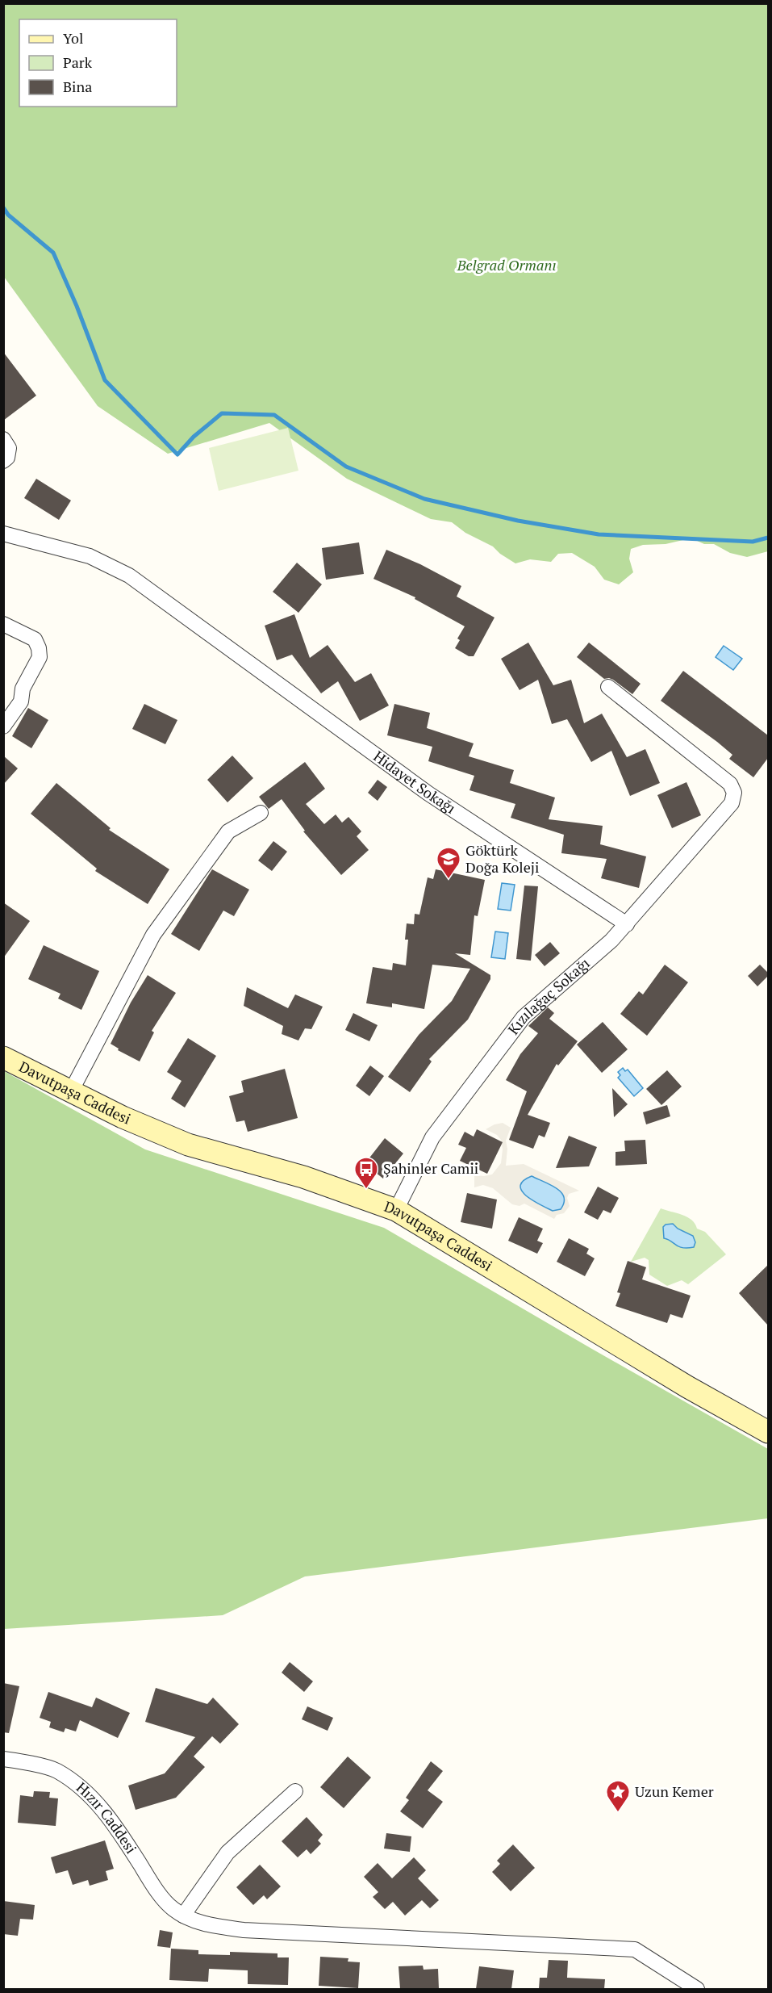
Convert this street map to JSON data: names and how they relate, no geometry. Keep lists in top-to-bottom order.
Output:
{
  "streets": {
    "street": [
      "Hidayet Sokağı",
      "Kızılağaç Sokağı",
      "Davutpaşa Caddesi",
      "Hızır Caddesi"
    ]
  },
  "crossings": [
    ["Hidayet Sokağı", "Kızılağaç Sokağı"],
    ["Kızılağaç Sokağı", "Davutpaşa Caddesi"]
  ],
  "parks": ["Belgrad Ormanı"],
  "places": {
    "school or university": ["Göktürk Doğa Koleji"],
    "bus stop": ["Şahinler Camii"],
    "place": ["Uzun Kemer"]
  },
  "legend": ["Yol", "Park", "Bina"]
}
